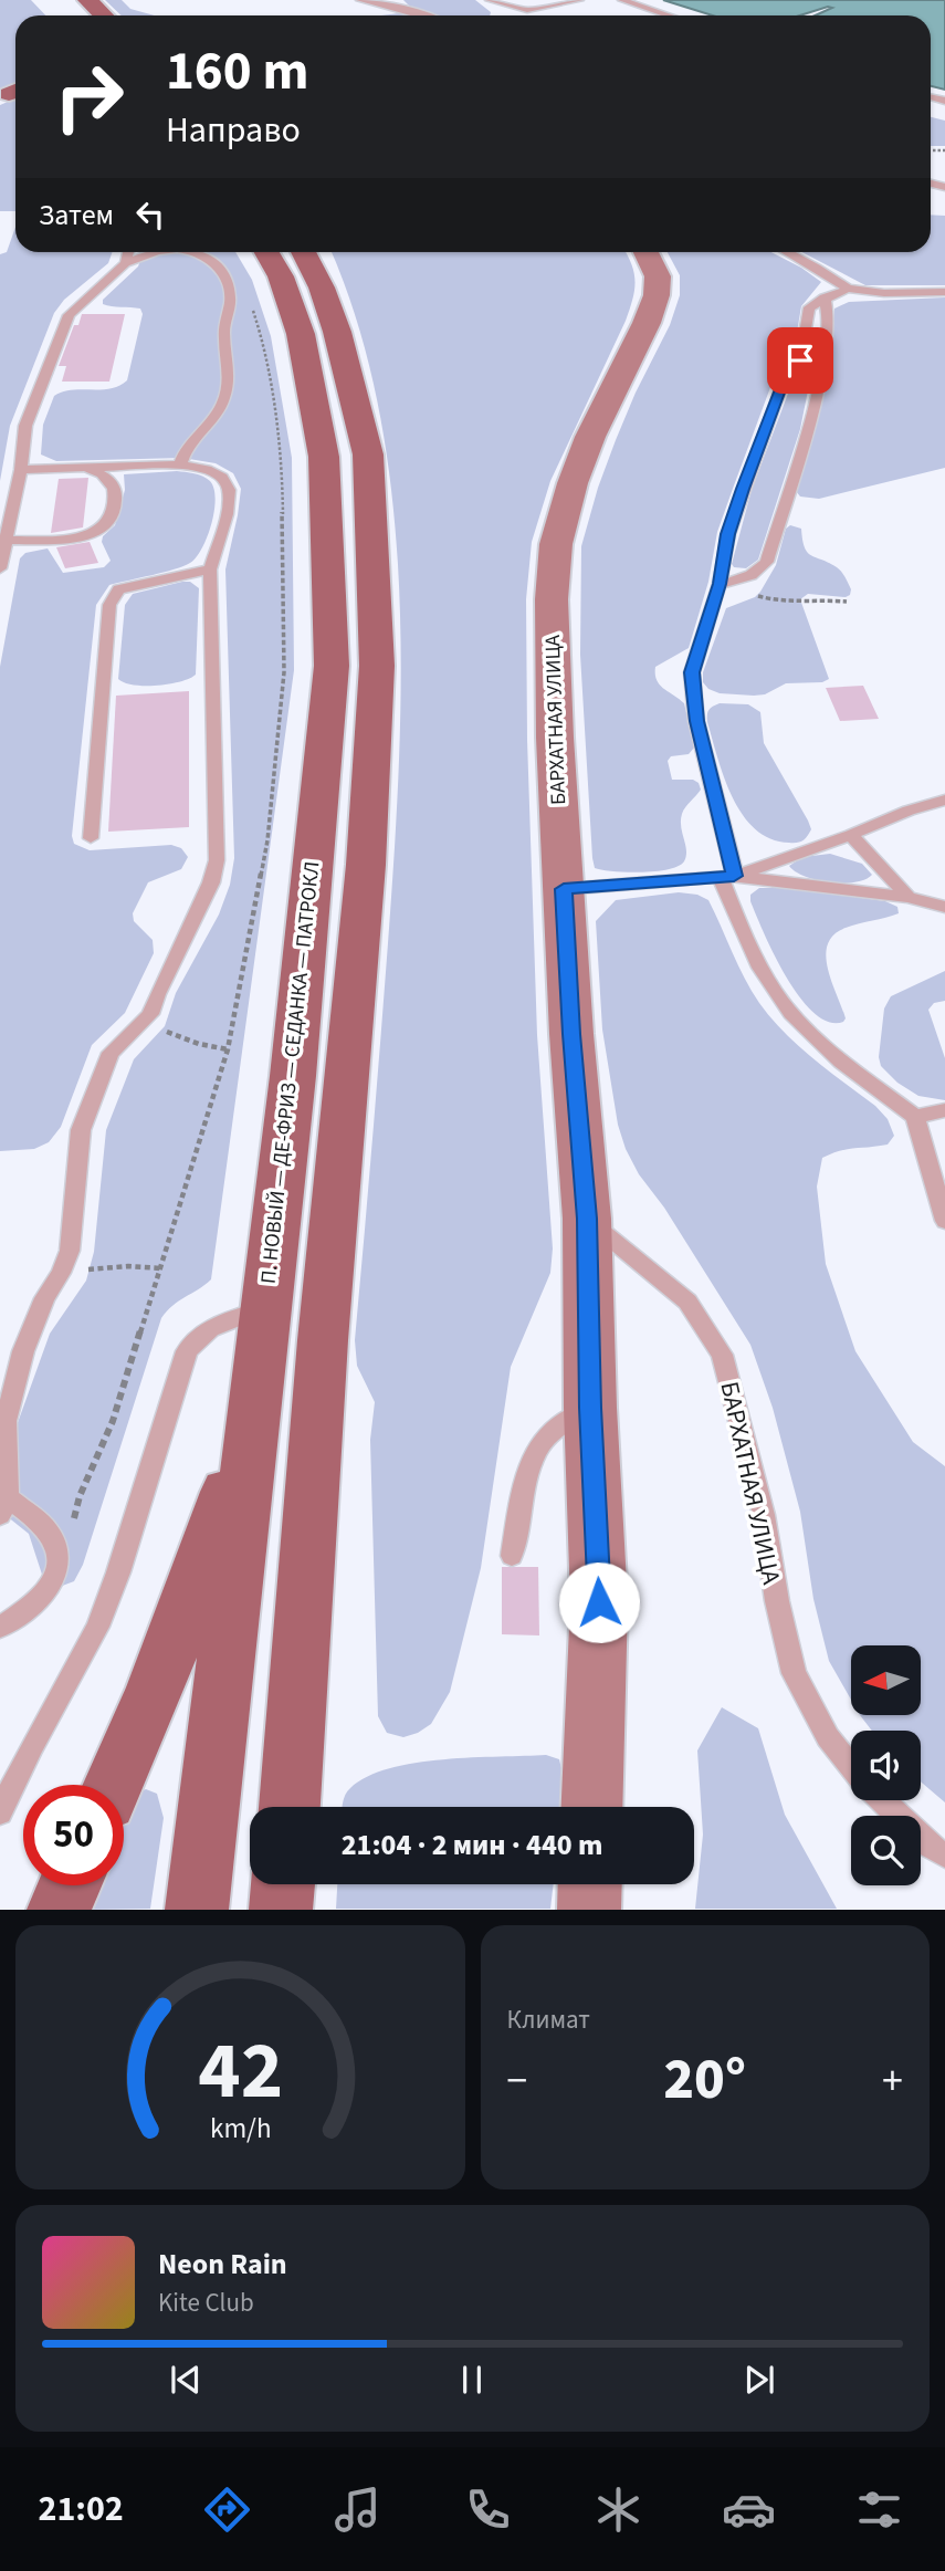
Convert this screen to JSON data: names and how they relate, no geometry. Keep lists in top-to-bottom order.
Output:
{
  "streets": {
    "main road": ["БАРХАТНАЯ УЛИЦА", "П. НОВЫЙ — ДЕ-ФРИЗ — СЕДАНКА — ПАТРОКЛ"]
  },
  "north": "left",
  "page": {
    "turn": ["160 m", "Направо"],
    "then": "Затем",
    "limit": "50",
    "trip": "21:04 · 2 мин · 440 m",
    "tile": "Климат",
    "heat": ["−", "20°", "+"],
    "song": ["Neon Rain", "Kite Club"],
    "tabs": "21:02",
    "gauge": ["42", "km/h"]
  }
}
